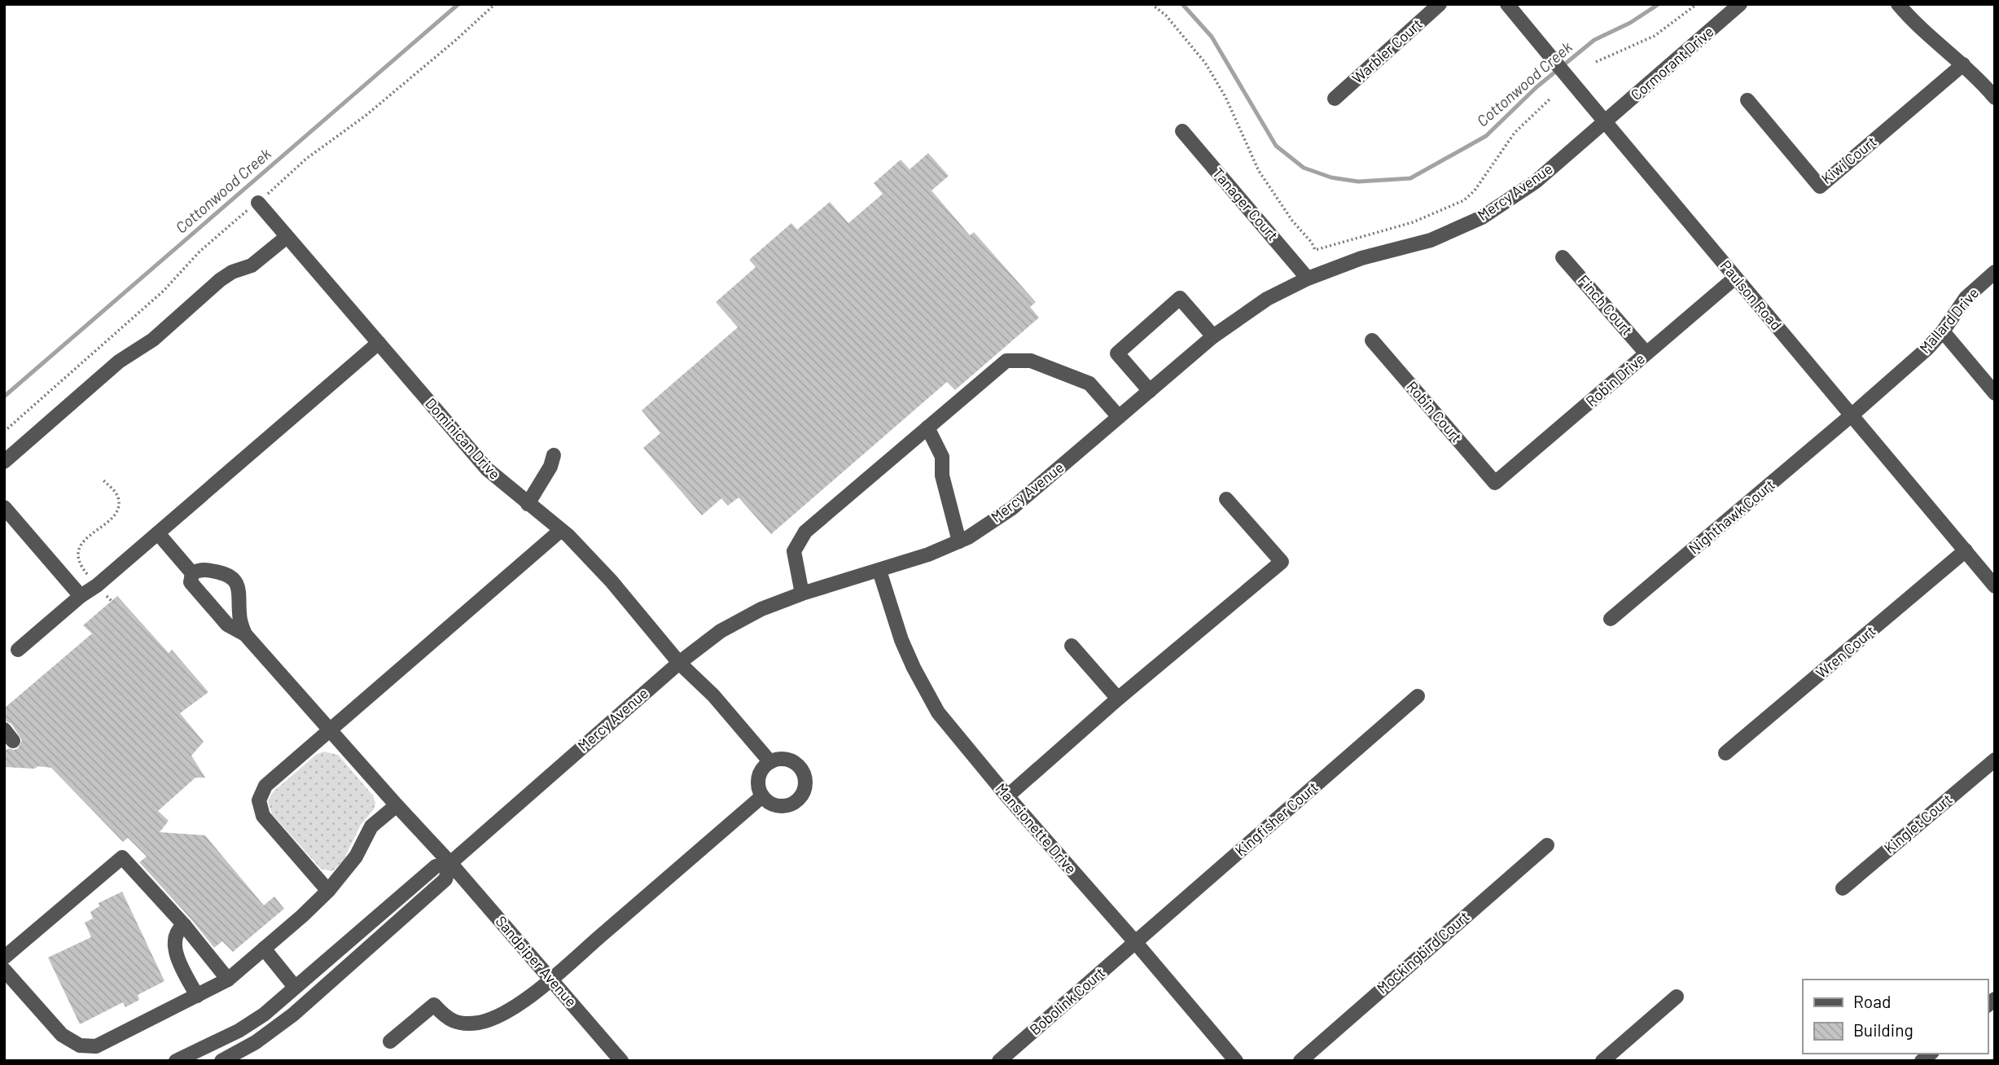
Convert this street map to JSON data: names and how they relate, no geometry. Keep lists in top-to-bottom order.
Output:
{
  "streets": {
    "street": [
      "Warbler Court",
      "Cormorant Drive",
      "Kiwi Court",
      "Mercy Avenue",
      "Tanager Court",
      "Paulson Road",
      "Finch Court",
      "Mallard Drive",
      "Robin Drive",
      "Robin Court",
      "Dominican Drive",
      "Nighthawk Court",
      "Wren Court",
      "Kingfisher Court",
      "Kinglet Court",
      "Mansionette Drive",
      "Mockingbird Court",
      "Sandpiper Avenue",
      "Bobolink Court"
    ]
  },
  "crossings": [
    ["Cormorant Drive", "Mercy Avenue"],
    ["Cormorant Drive", "Paulson Road"],
    ["Mercy Avenue", "Tanager Court"],
    ["Mercy Avenue", "Paulson Road"],
    ["Mercy Avenue", "Dominican Drive"],
    ["Mercy Avenue", "Mansionette Drive"],
    ["Mercy Avenue", "Sandpiper Avenue"],
    ["Paulson Road", "Mallard Drive"],
    ["Paulson Road", "Robin Drive"],
    ["Paulson Road", "Nighthawk Court"],
    ["Paulson Road", "Wren Court"],
    ["Finch Court", "Robin Drive"],
    ["Mallard Drive", "Nighthawk Court"],
    ["Robin Drive", "Robin Court"],
    ["Kingfisher Court", "Mansionette Drive"],
    ["Kingfisher Court", "Bobolink Court"],
    ["Mansionette Drive", "Bobolink Court"]
  ],
  "water": ["Cottonwood Creek"],
  "legend": ["Road", "Building"]
}
